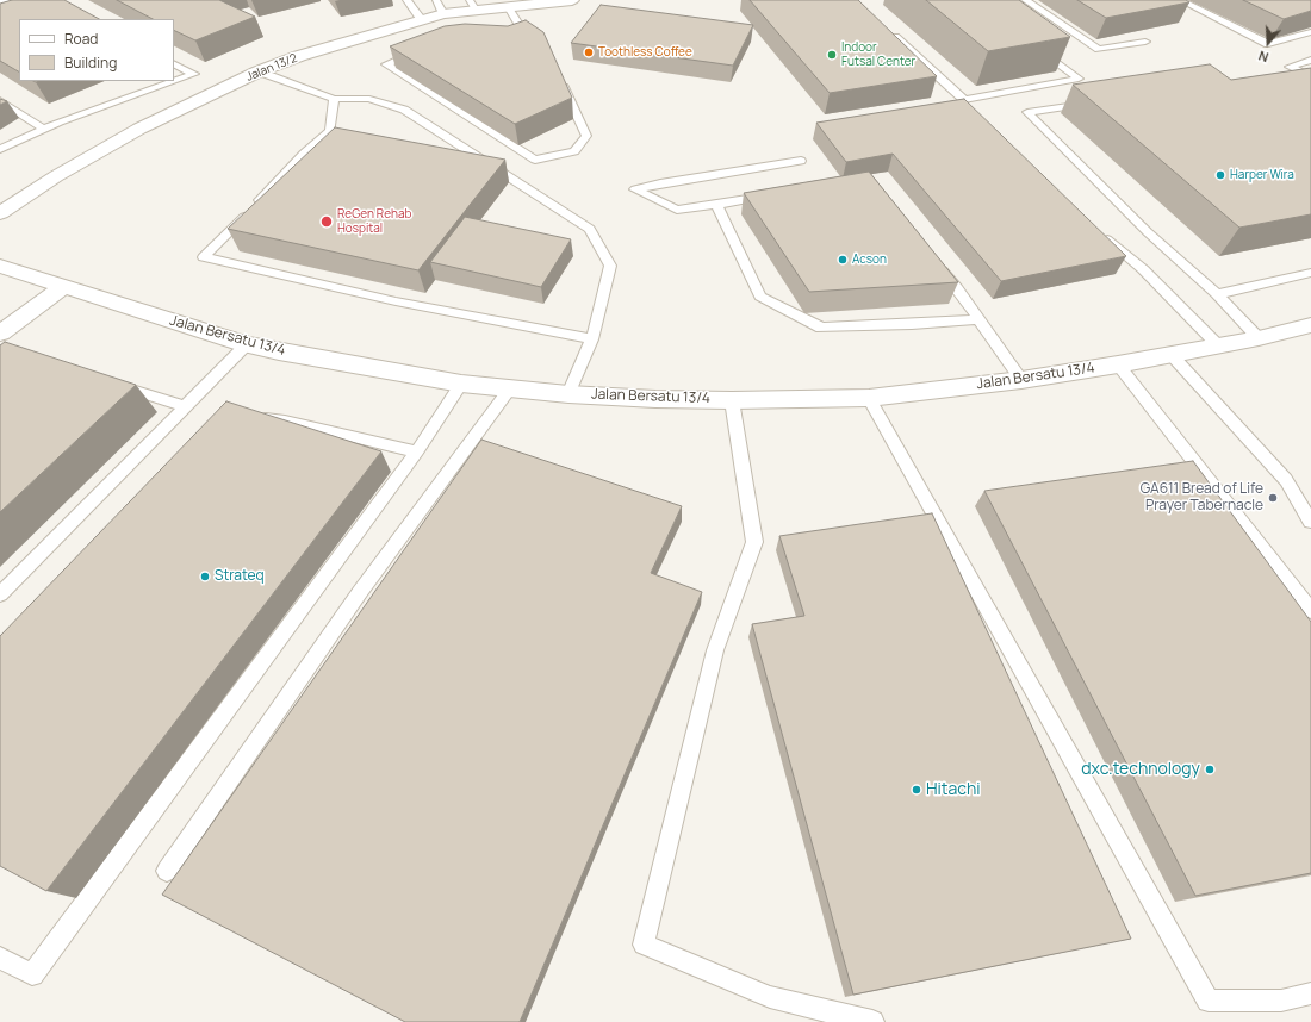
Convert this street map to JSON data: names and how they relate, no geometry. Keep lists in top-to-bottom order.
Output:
{
  "streets": {
    "street": ["Jalan 13/2", "Jalan Bersatu 13/4"]
  },
  "places": [
    "Toothless Coffee",
    "Indoor Futsal Center",
    "Harper Wira",
    "ReGen Rehab Hospital",
    "Acson",
    "GA611 Bread of Life Prayer Tabernacle",
    "Strateq",
    "dxc.technology",
    "Hitachi"
  ],
  "legend": ["Road", "Building"],
  "north": "bottom"
}
